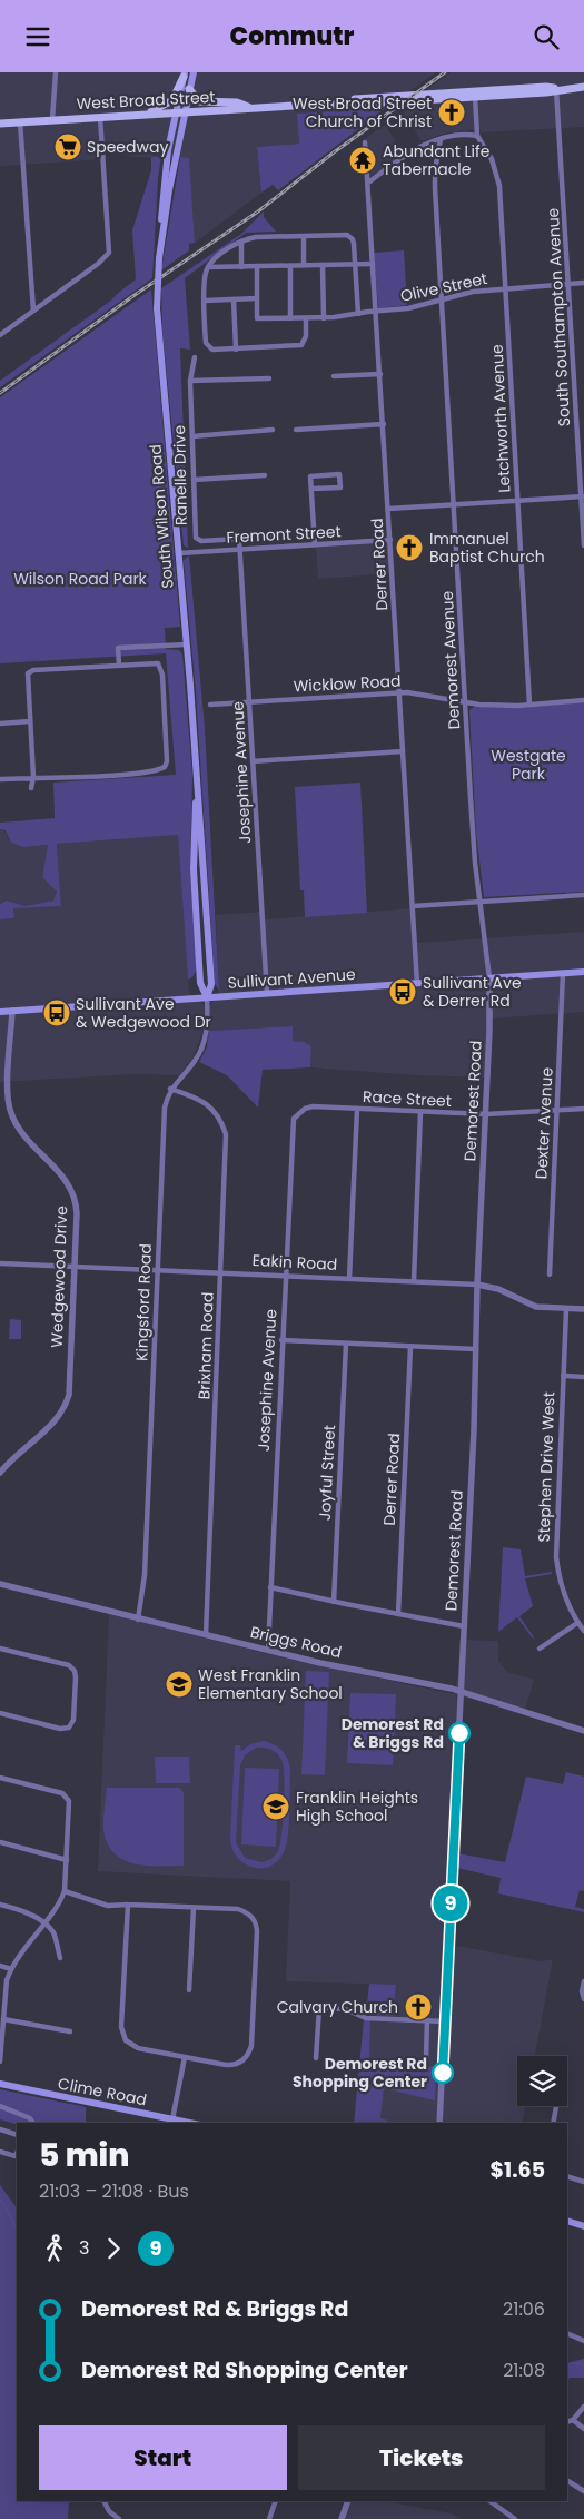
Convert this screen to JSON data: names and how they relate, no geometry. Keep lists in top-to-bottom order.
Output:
{
  "streets": {
    "main road": [
      "West Broad Street",
      "South Wilson Road",
      "Sullivant Avenue",
      "Clime Road"
    ],
    "street": [
      "Olive Street",
      "South Southampton Avenue",
      "Letchworth Avenue",
      "Ranelle Drive",
      "Fremont Street",
      "Derrer Road",
      "Demorest Avenue",
      "Wicklow Road",
      "Josephine Avenue",
      "Race Street",
      "Demorest Road",
      "Dexter Avenue",
      "Eakin Road",
      "Wedgewood Drive",
      "Kingsford Road",
      "Brixham Road",
      "Stephen Drive West",
      "Joyful Street",
      "Briggs Road"
    ]
  },
  "crossings": [
    ["West Broad Street", "South Southampton Avenue"],
    ["West Broad Street", "South Wilson Road"],
    ["Olive Street", "South Southampton Avenue"],
    ["Olive Street", "Letchworth Avenue"],
    ["Olive Street", "Derrer Road"],
    ["Olive Street", "Demorest Avenue"],
    ["Letchworth Avenue", "Wicklow Road"],
    ["South Wilson Road", "Fremont Street"],
    ["South Wilson Road", "Sullivant Avenue"],
    ["Fremont Street", "Derrer Road"],
    ["Fremont Street", "Josephine Avenue"],
    ["Derrer Road", "Wicklow Road"],
    ["Derrer Road", "Sullivant Avenue"],
    ["Demorest Avenue", "Wicklow Road"],
    ["Demorest Avenue", "Sullivant Avenue"],
    ["Demorest Avenue", "Demorest Road"],
    ["Wicklow Road", "Josephine Avenue"],
    ["Josephine Avenue", "Sullivant Avenue"],
    ["Josephine Avenue", "Race Street"],
    ["Josephine Avenue", "Eakin Road"],
    ["Josephine Avenue", "Briggs Road"],
    ["Sullivant Avenue", "Demorest Road"],
    ["Sullivant Avenue", "Dexter Avenue"],
    ["Sullivant Avenue", "Wedgewood Drive"],
    ["Race Street", "Demorest Road"],
    ["Race Street", "Dexter Avenue"],
    ["Demorest Road", "Eakin Road"],
    ["Demorest Road", "Briggs Road"],
    ["Eakin Road", "Wedgewood Drive"],
    ["Eakin Road", "Kingsford Road"],
    ["Eakin Road", "Brixham Road"],
    ["Eakin Road", "Stephen Drive West"],
    ["Kingsford Road", "Brixham Road"],
    ["Kingsford Road", "Briggs Road"],
    ["Brixham Road", "Briggs Road"]
  ],
  "parks": ["Wilson Road Park", "Westgate Park"],
  "places": {
    "church": ["West Broad Street Church of Christ", "Immanuel Baptist Church", "Calvary Church"],
    "supermarket": ["Speedway"],
    "temple": ["Abundant Life Tabernacle"],
    "bus stop": ["Sullivant Ave & Derrer Rd", "Sullivant Ave & Wedgewood Dr"],
    "school or university": ["West Franklin Elementary School", "Franklin Heights High School"],
    "other": ["Demorest Rd & Briggs Rd", "Demorest Rd Shopping Center"]
  },
  "lines": ["bus line 9"],
  "page": {
    "header": "Commutr",
    "on_map": "9",
    "heading": ["5 min", "21:03 – 21:08 · Bus", "$1.65"],
    "legs": ["3", "9"],
    "list": [
      {
        "name": "Demorest Rd & Briggs Rd",
        "value": "21:06"
      },
      {
        "name": "Demorest Rd Shopping Center",
        "value": "21:08"
      }
    ],
    "buttons": ["Start", "Tickets"]
  }
}
